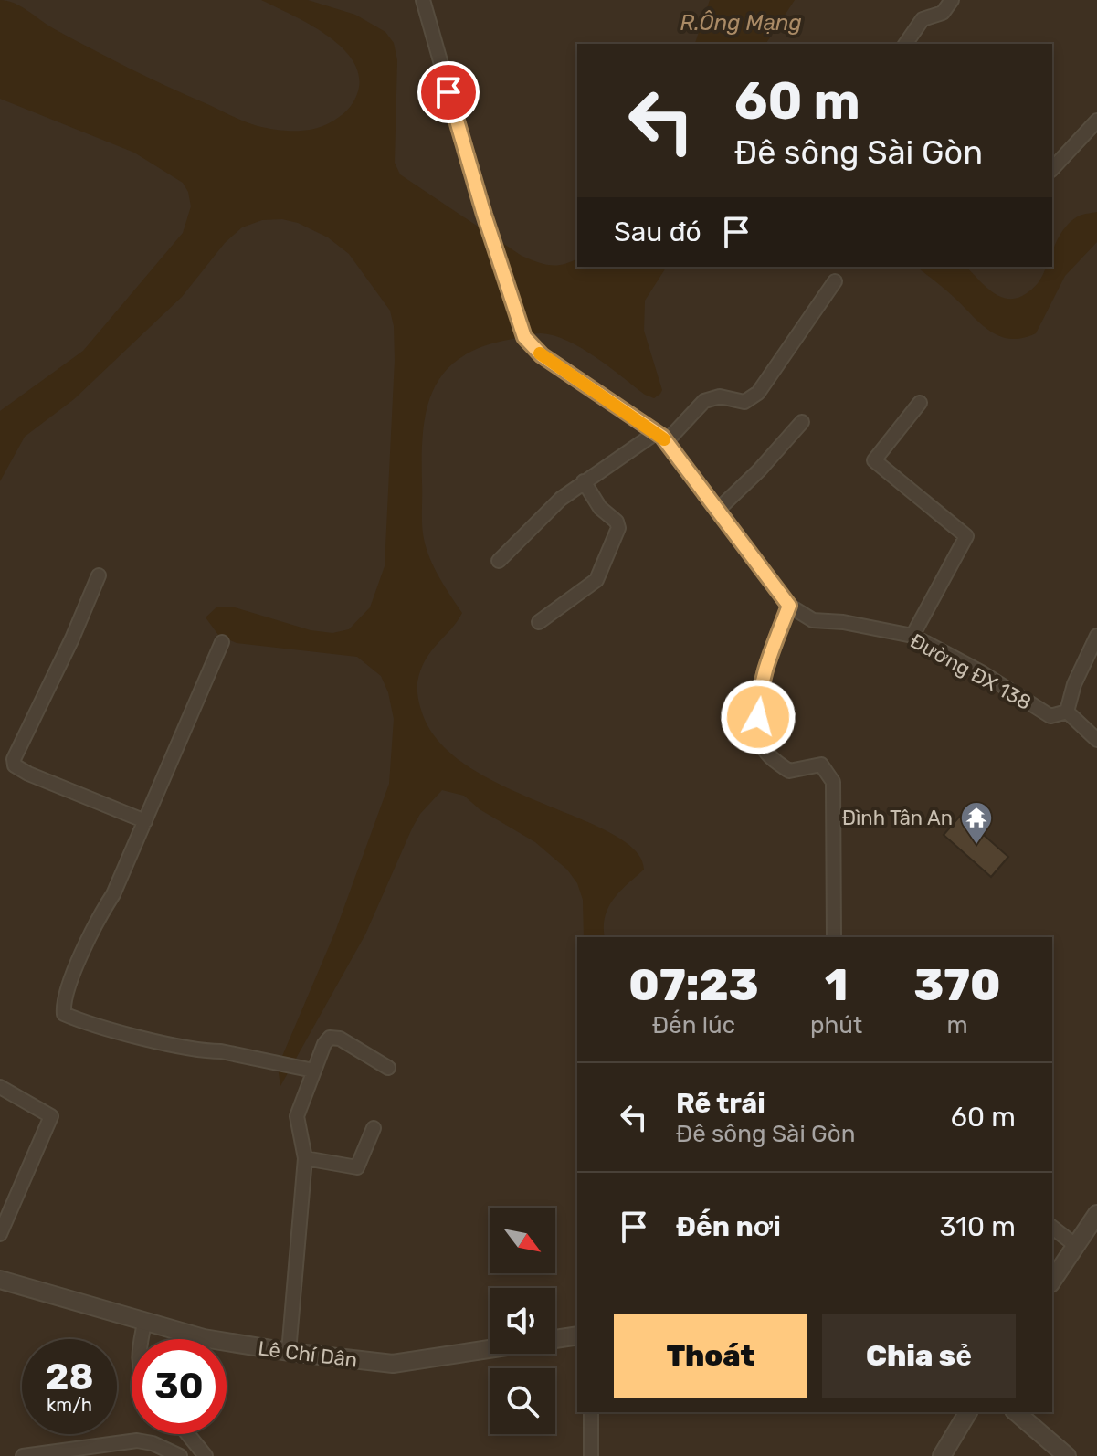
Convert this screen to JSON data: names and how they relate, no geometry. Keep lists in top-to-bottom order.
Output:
{
  "streets": {
    "street": ["Đường ĐX 138", "Lê Chí Dân"]
  },
  "water": ["R.Ông Mạng"],
  "places": {
    "temple": ["Đình Tân An"]
  },
  "north": "bottom right",
  "page": {
    "turn": ["60 m", "Đê sông Sài Gòn"],
    "then": "Sau đó",
    "eta": [
      "07:23",
      "Đến lúc",
      "1",
      "phút",
      "370",
      "m"
    ],
    "list": [
      {
        "name": "Rẽ trái",
        "note": "Đê sông Sài Gòn",
        "value": "60 m"
      },
      {
        "name": "Đến nơi",
        "value": "310 m"
      }
    ],
    "buttons": ["Thoát", "Chia sẻ"],
    "speed": "28 km/h",
    "limit": "30"
  }
}
